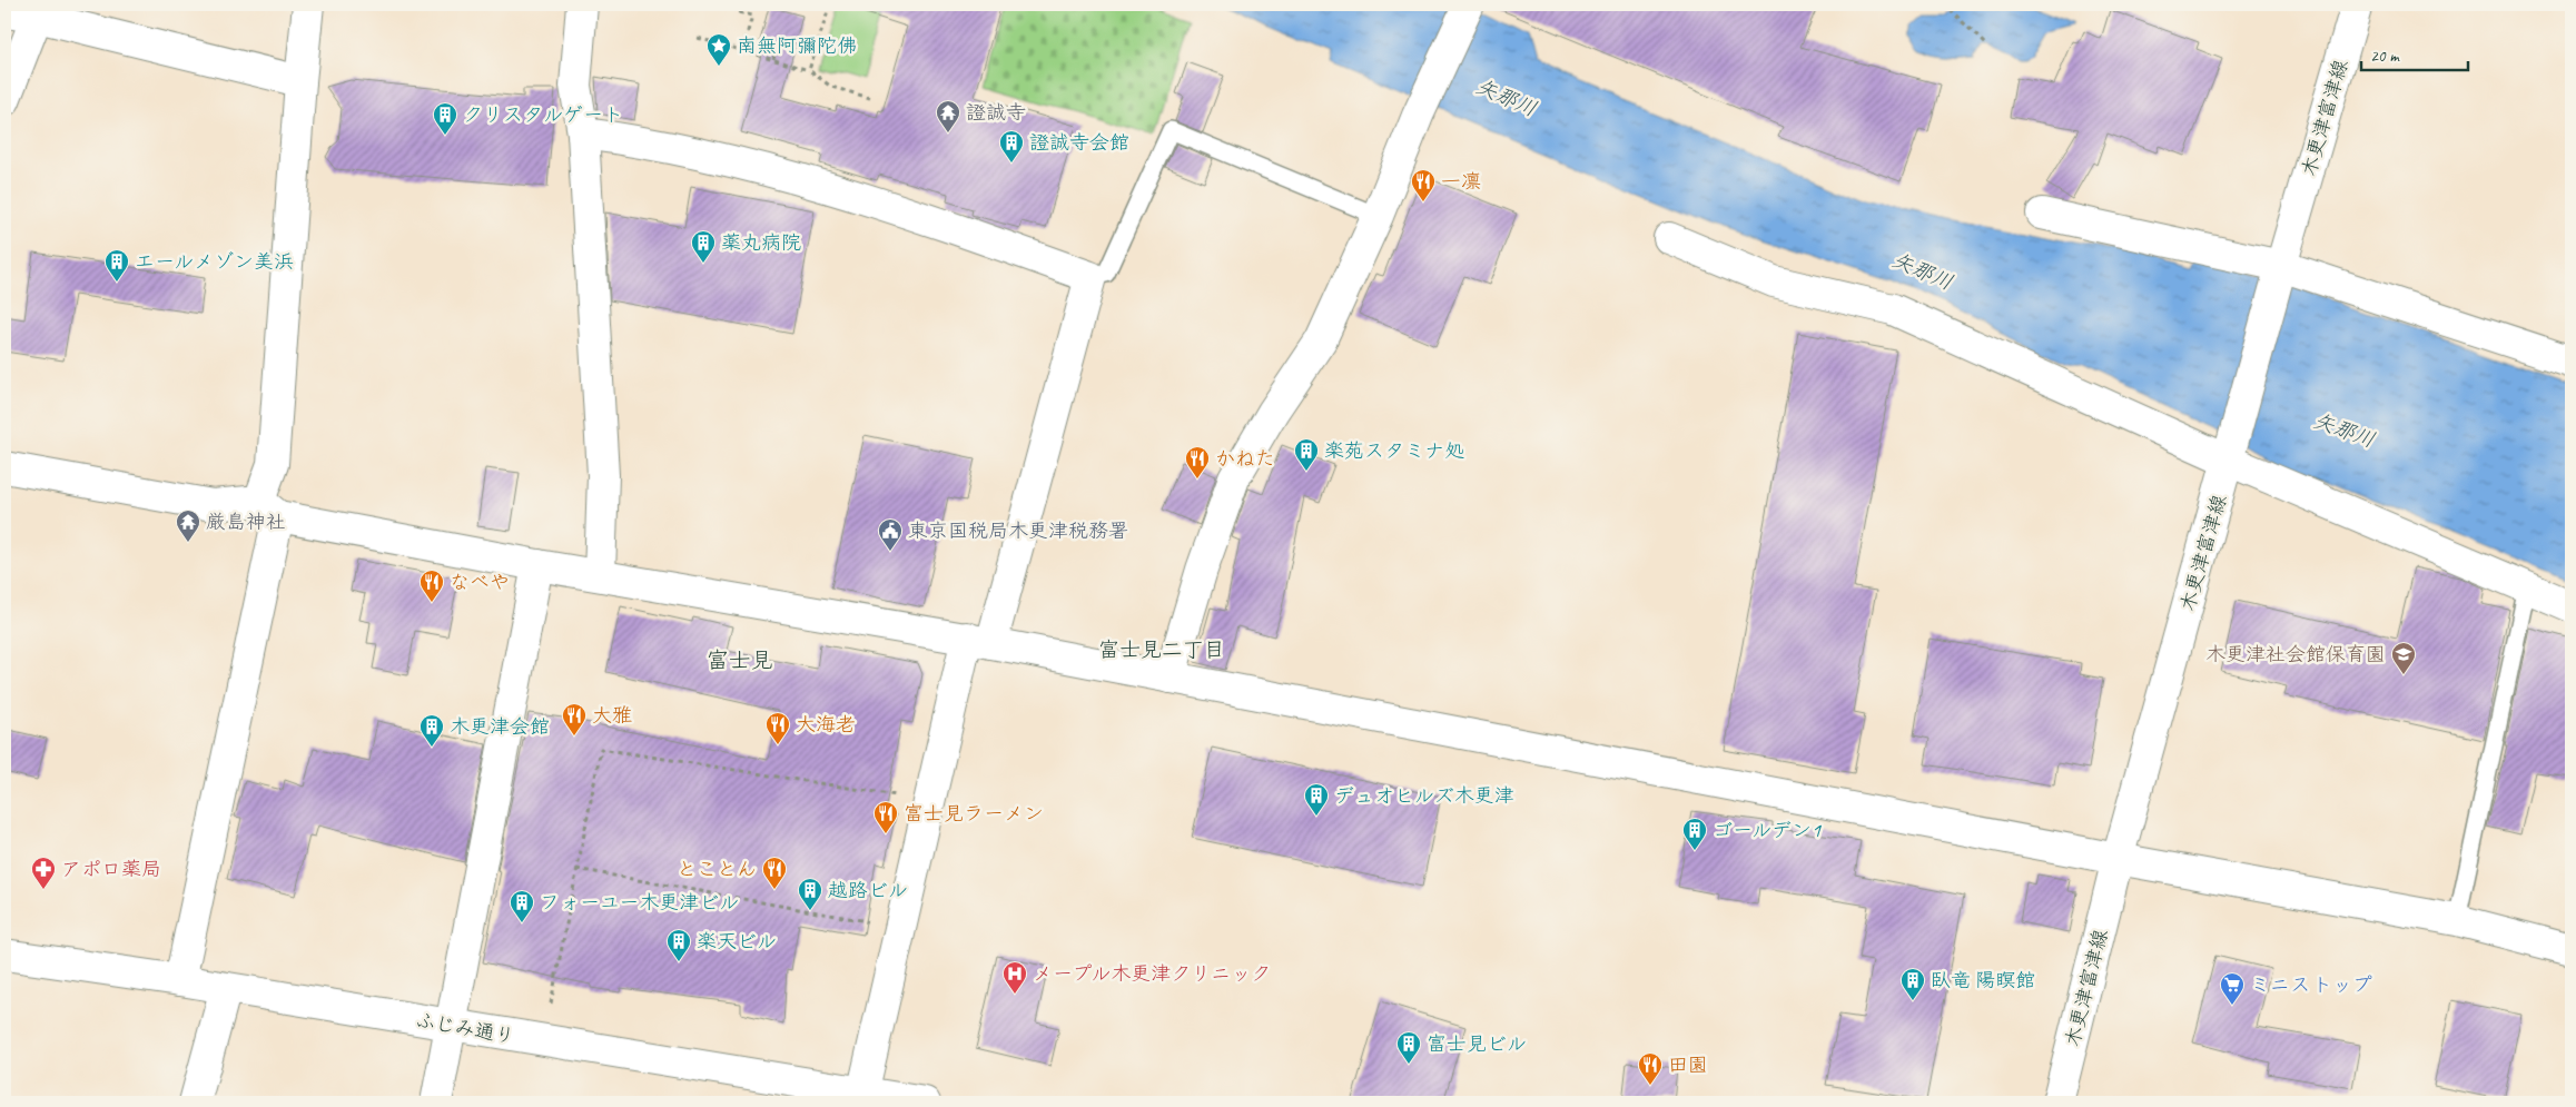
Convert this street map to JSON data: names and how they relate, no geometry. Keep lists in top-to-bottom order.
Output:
{
  "streets": {
    "street": ["木更津富津線", "ふじみ通り"]
  },
  "districts": ["富士見二丁目", "富士見"],
  "water": ["矢那川"],
  "places": {
    "place": ["南無阿彌陀佛"],
    "temple": ["證誠寺", "厳島神社"],
    "building": [
      "クリスタルゲート",
      "證誠寺会館",
      "薬丸病院",
      "エールメゾン美浜",
      "楽苑スタミナ処",
      "木更津会館",
      "デュオヒルズ木更津",
      "ゴールデン1",
      "越路ビル",
      "フォーユー木更津ビル",
      "楽天ビル",
      "臥竜 陽瞑館",
      "富士見ビル"
    ],
    "restaurant": [
      "一凛",
      "かねた",
      "なべや",
      "大雅",
      "大海老",
      "富士見ラーメン",
      "とことん",
      "田園"
    ],
    "public building": ["東京国税局木更津税務署"],
    "school or university": ["木更津社会館保育園"],
    "pharmacy": ["アポロ薬局"],
    "hospital": ["メープル木更津クリニック"],
    "supermarket": ["ミニストップ"]
  },
  "scale_bar": "20 m"
}
